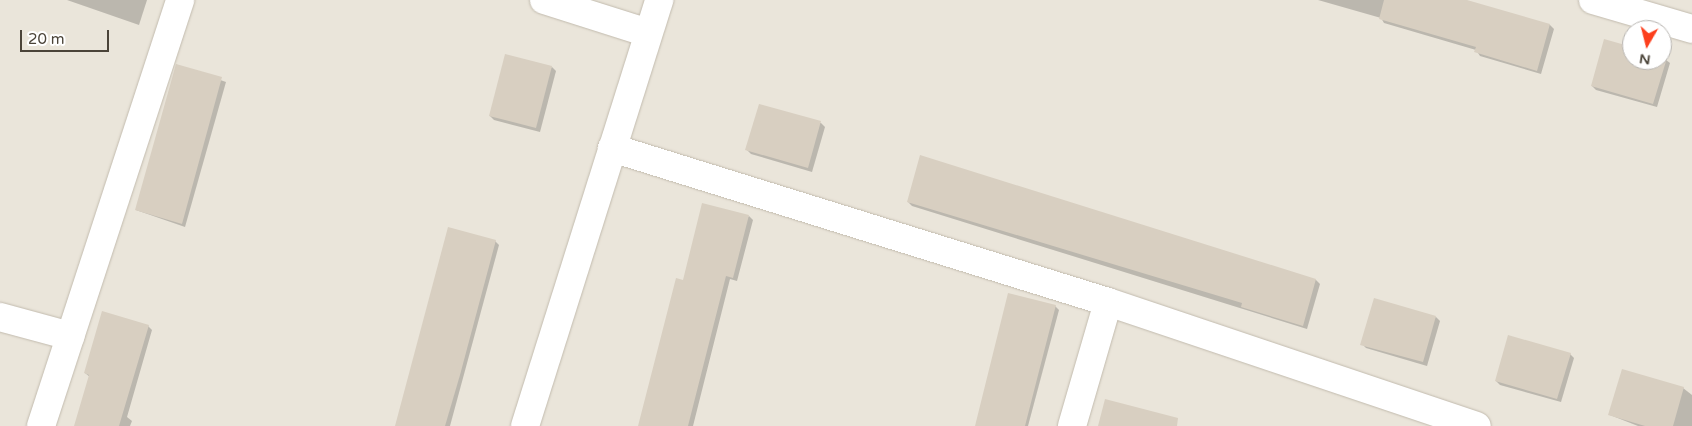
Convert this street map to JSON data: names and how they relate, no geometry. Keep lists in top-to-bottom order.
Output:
{
  "scale_bar": "20 m",
  "north": "bottom"
}
